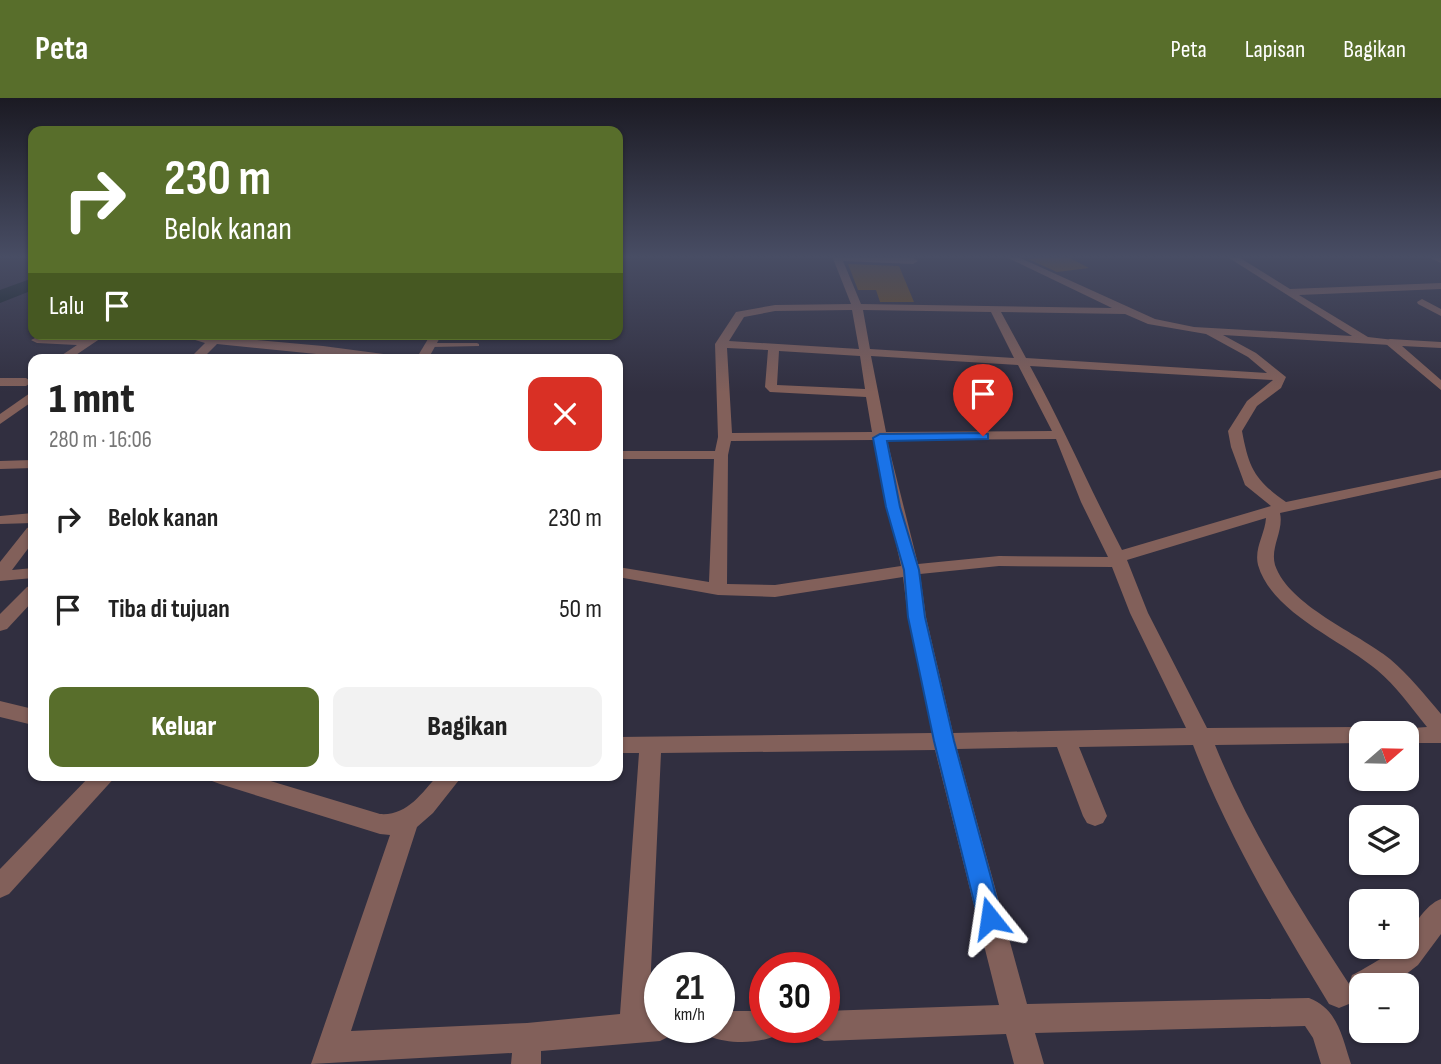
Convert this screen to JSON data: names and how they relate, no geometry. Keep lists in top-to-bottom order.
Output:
{
  "north": "right",
  "page": {
    "header": "Peta",
    "nav": ["Peta", "Lapisan", "Bagikan"],
    "turn": ["230 m", "Belok kanan"],
    "then": "Lalu",
    "heading": ["1 mnt", "280 m · 16:06"],
    "list": [
      {
        "name": "Belok kanan",
        "value": "230 m"
      },
      {
        "name": "Tiba di tujuan",
        "value": "50 m"
      }
    ],
    "buttons": ["Keluar", "Bagikan"],
    "map_buttons": ["+", "−"],
    "speed": "21 km/h",
    "limit": "30"
  }
}
